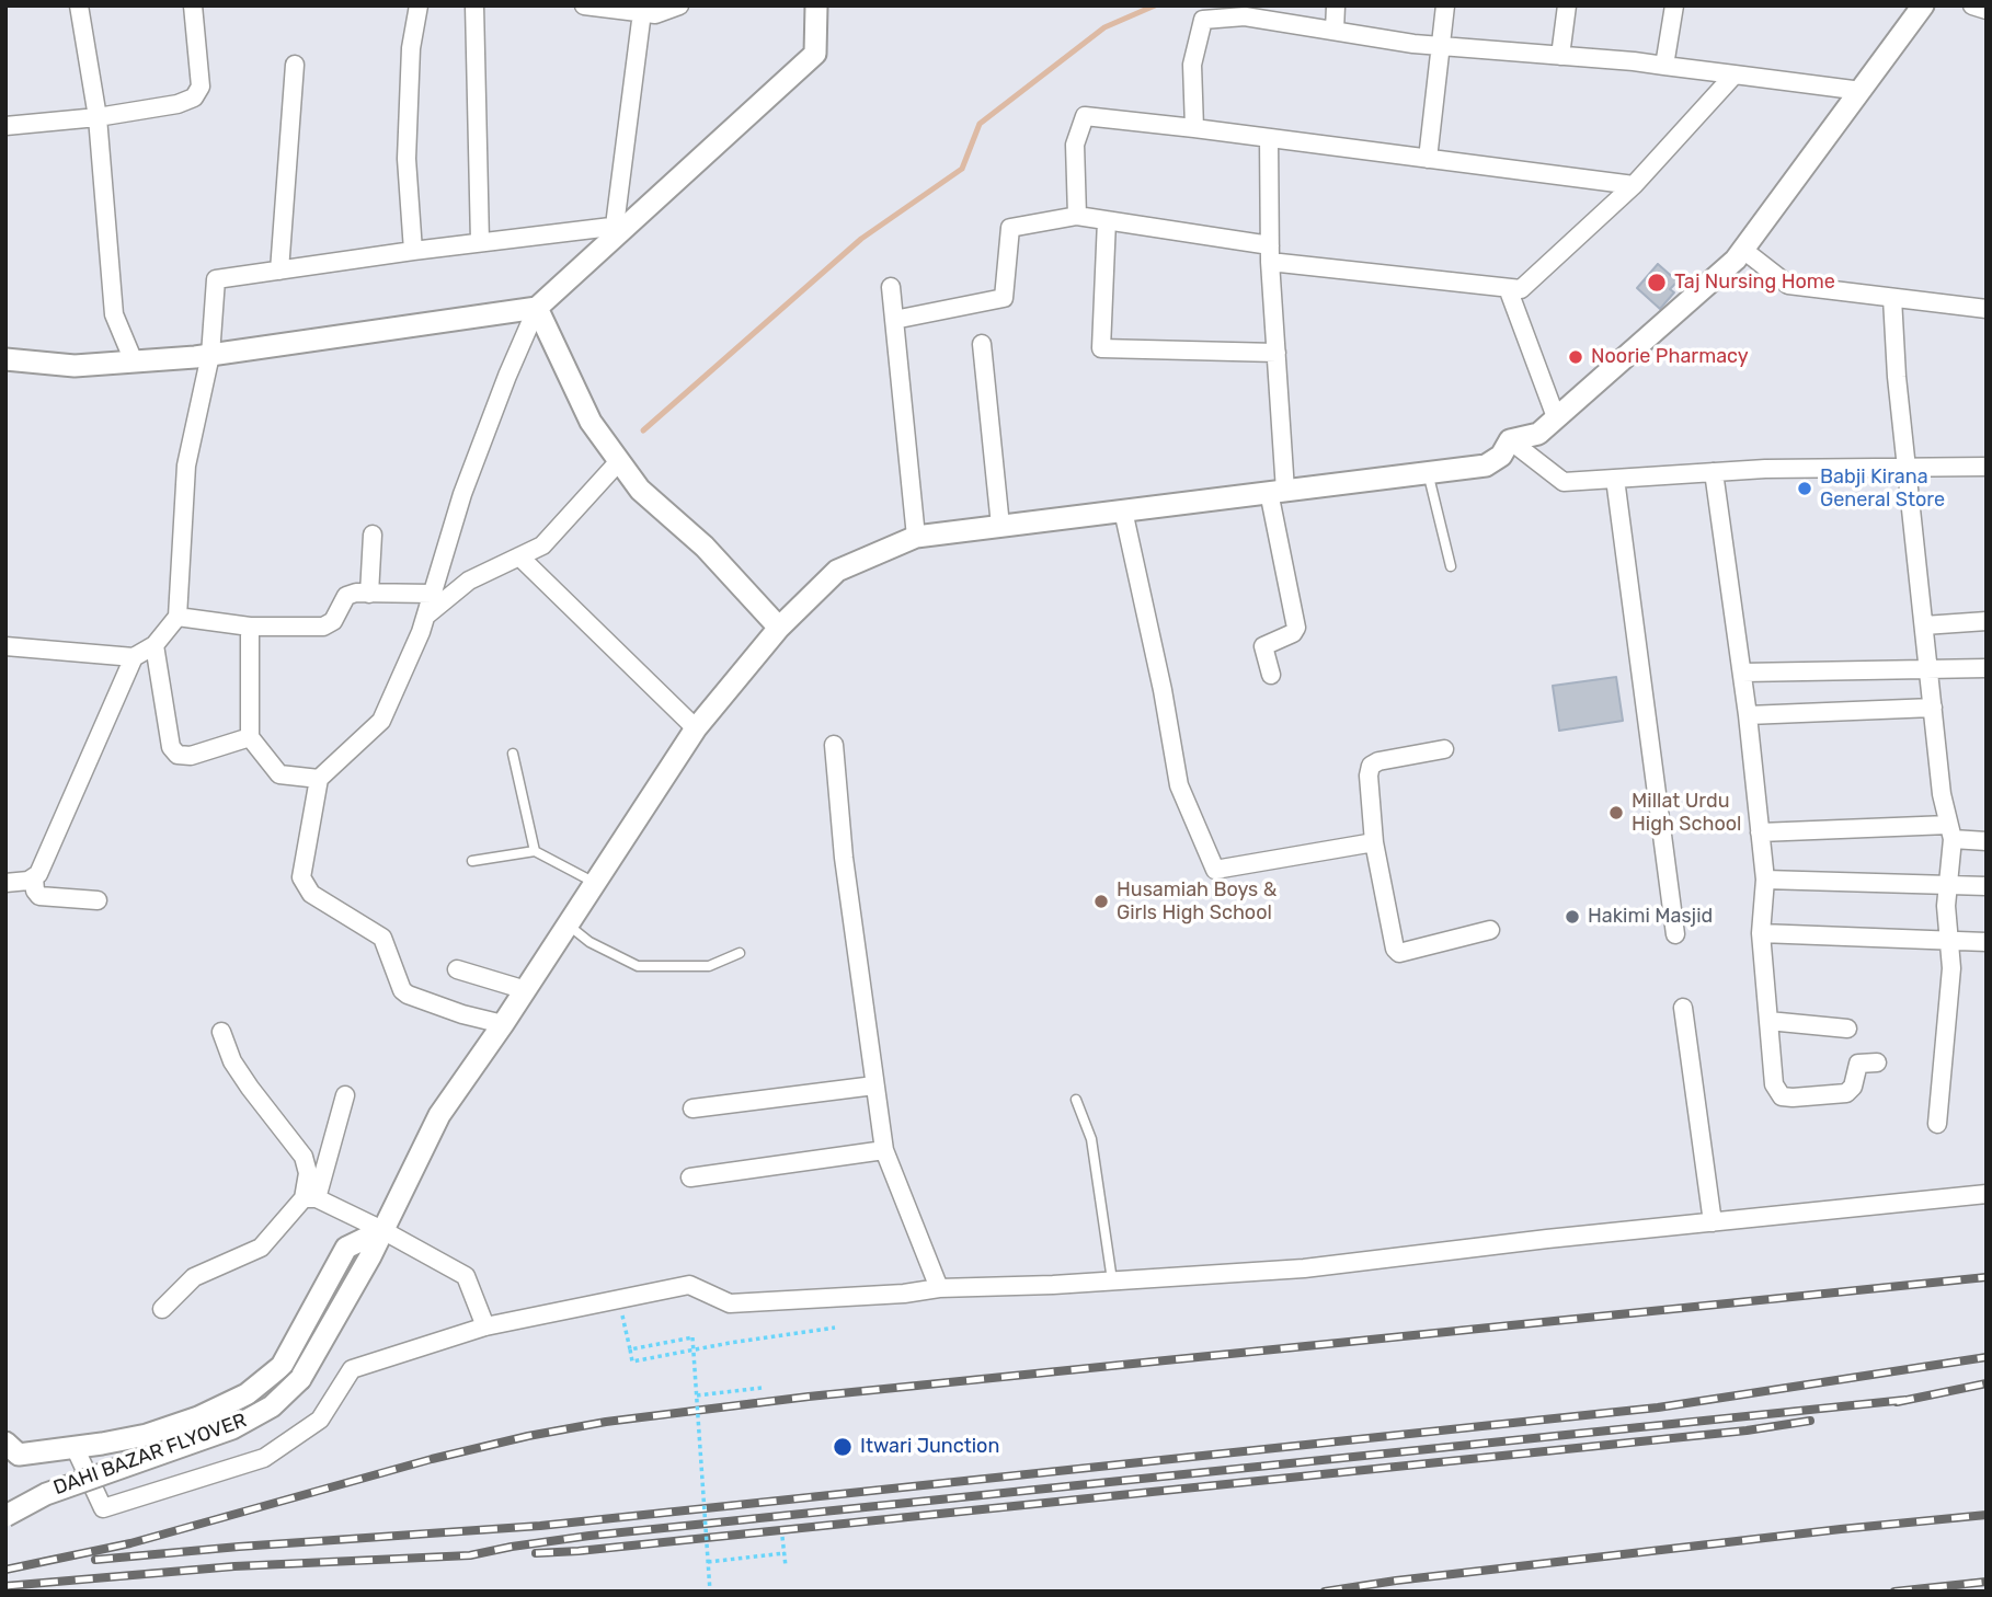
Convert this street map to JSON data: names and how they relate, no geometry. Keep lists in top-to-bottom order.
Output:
{
  "streets": {
    "street": ["DAHI BAZAR FLYOVER"]
  },
  "places": [
    "Taj Nursing Home",
    "Noorie Pharmacy",
    "Babji Kirana General Store",
    "Millat Urdu High School",
    "Husamiah Boys & Girls High School",
    "Hakimi Masjid",
    "Itwari Junction"
  ]
}
